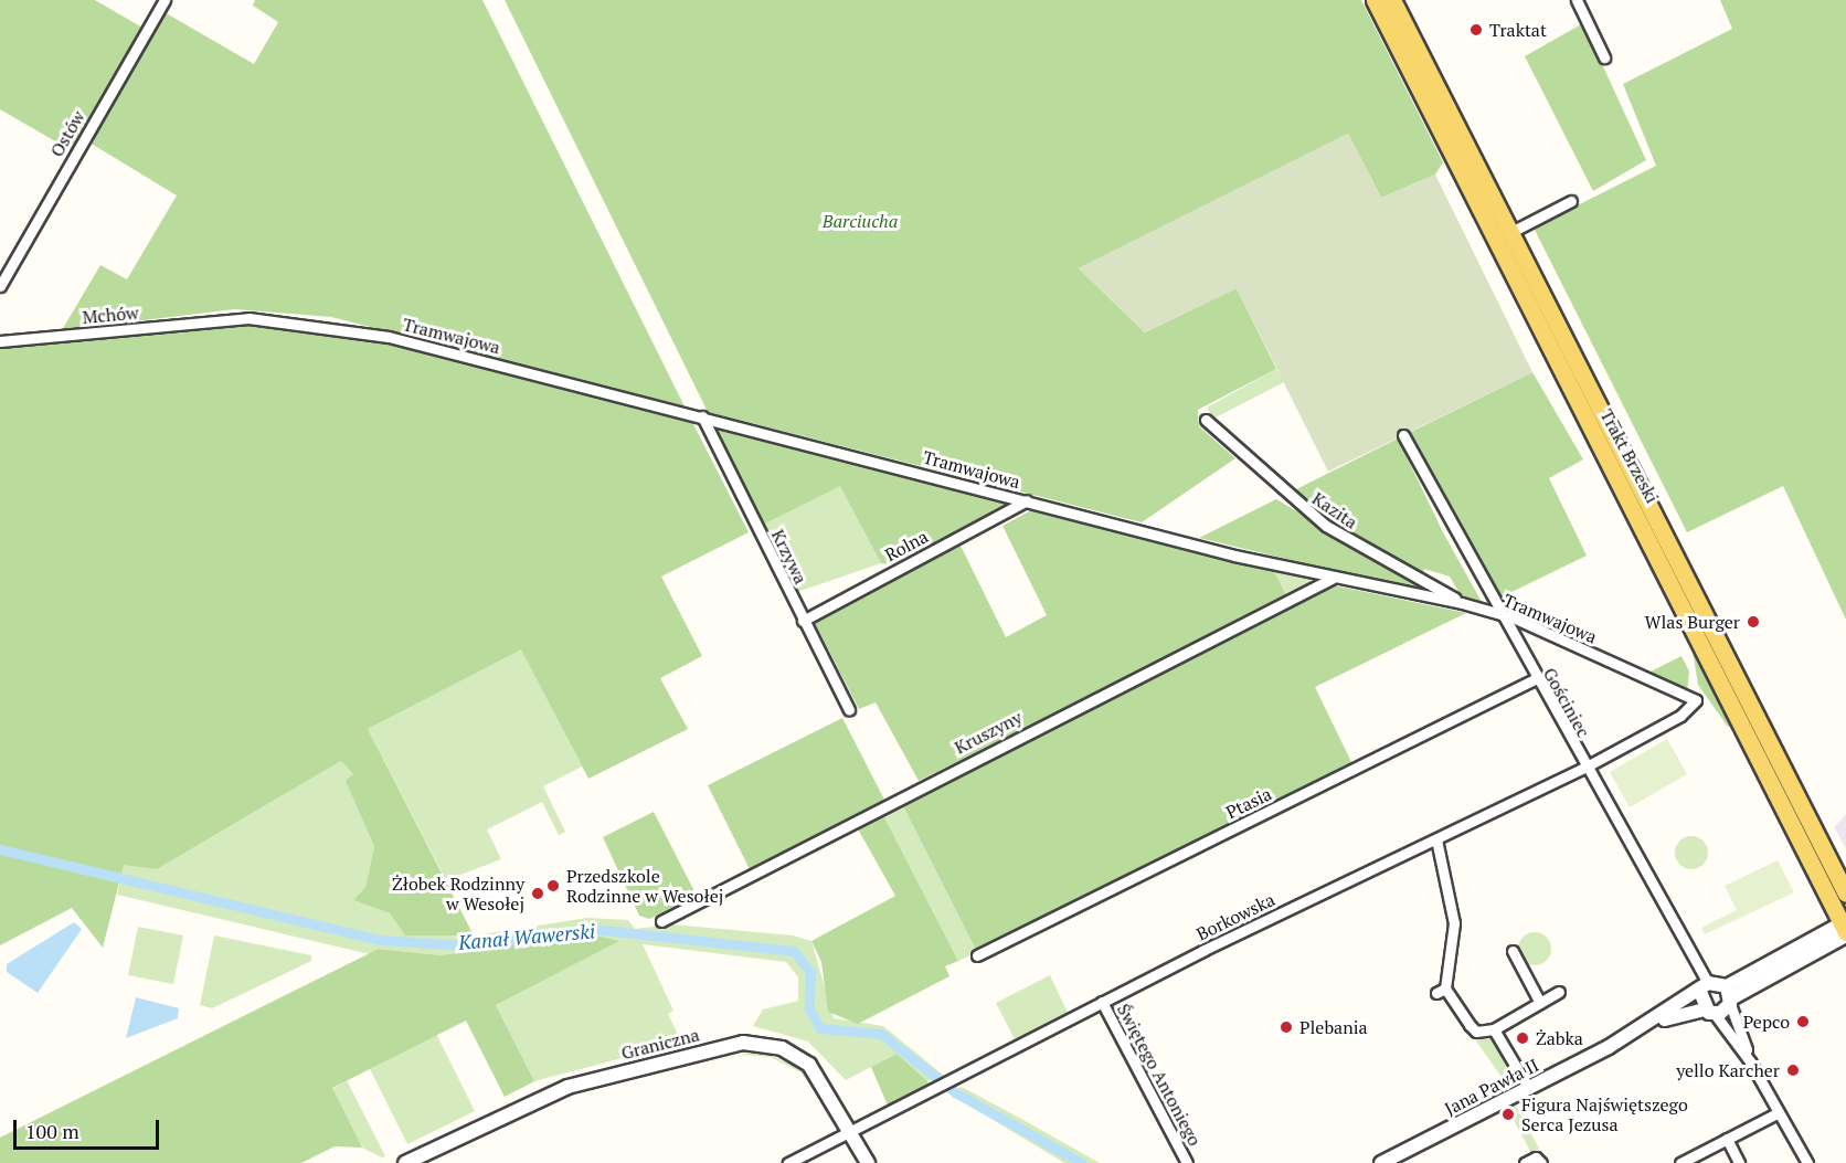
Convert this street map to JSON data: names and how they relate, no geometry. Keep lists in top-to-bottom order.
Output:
{
  "streets": {
    "main road": ["Trakt Brzeski"],
    "street": [
      "Ostów",
      "Mchów",
      "Tramwajowa",
      "Kazita",
      "Rolna",
      "Krzywa",
      "Gościniec",
      "Kruszyny",
      "Ptasia",
      "Borkowska",
      "Graniczna",
      "Świętego Antoniego",
      "Jana Pawła II"
    ]
  },
  "crossings": [
    ["Mchów", "Tramwajowa"],
    ["Tramwajowa", "Kazita"],
    ["Tramwajowa", "Rolna"],
    ["Tramwajowa", "Krzywa"],
    ["Tramwajowa", "Gościniec"],
    ["Tramwajowa", "Kruszyny"],
    ["Tramwajowa", "Borkowska"],
    ["Rolna", "Krzywa"],
    ["Gościniec", "Ptasia"],
    ["Gościniec", "Borkowska"],
    ["Gościniec", "Jana Pawła II"],
    ["Borkowska", "Graniczna"],
    ["Borkowska", "Świętego Antoniego"]
  ],
  "water": ["Kanał Wawerski"],
  "parks": ["Barciucha"],
  "places": [
    "Traktat",
    "Wlas Burger",
    "Przedszkole Rodzinne w Wesołej",
    "Żłobek Rodzinny w Wesołej",
    "Pepco",
    "Plebania",
    "Żabka",
    "yello Karcher",
    "Figura Najświętszego Serca Jezusa"
  ],
  "scale_bar": "100 m"
}
